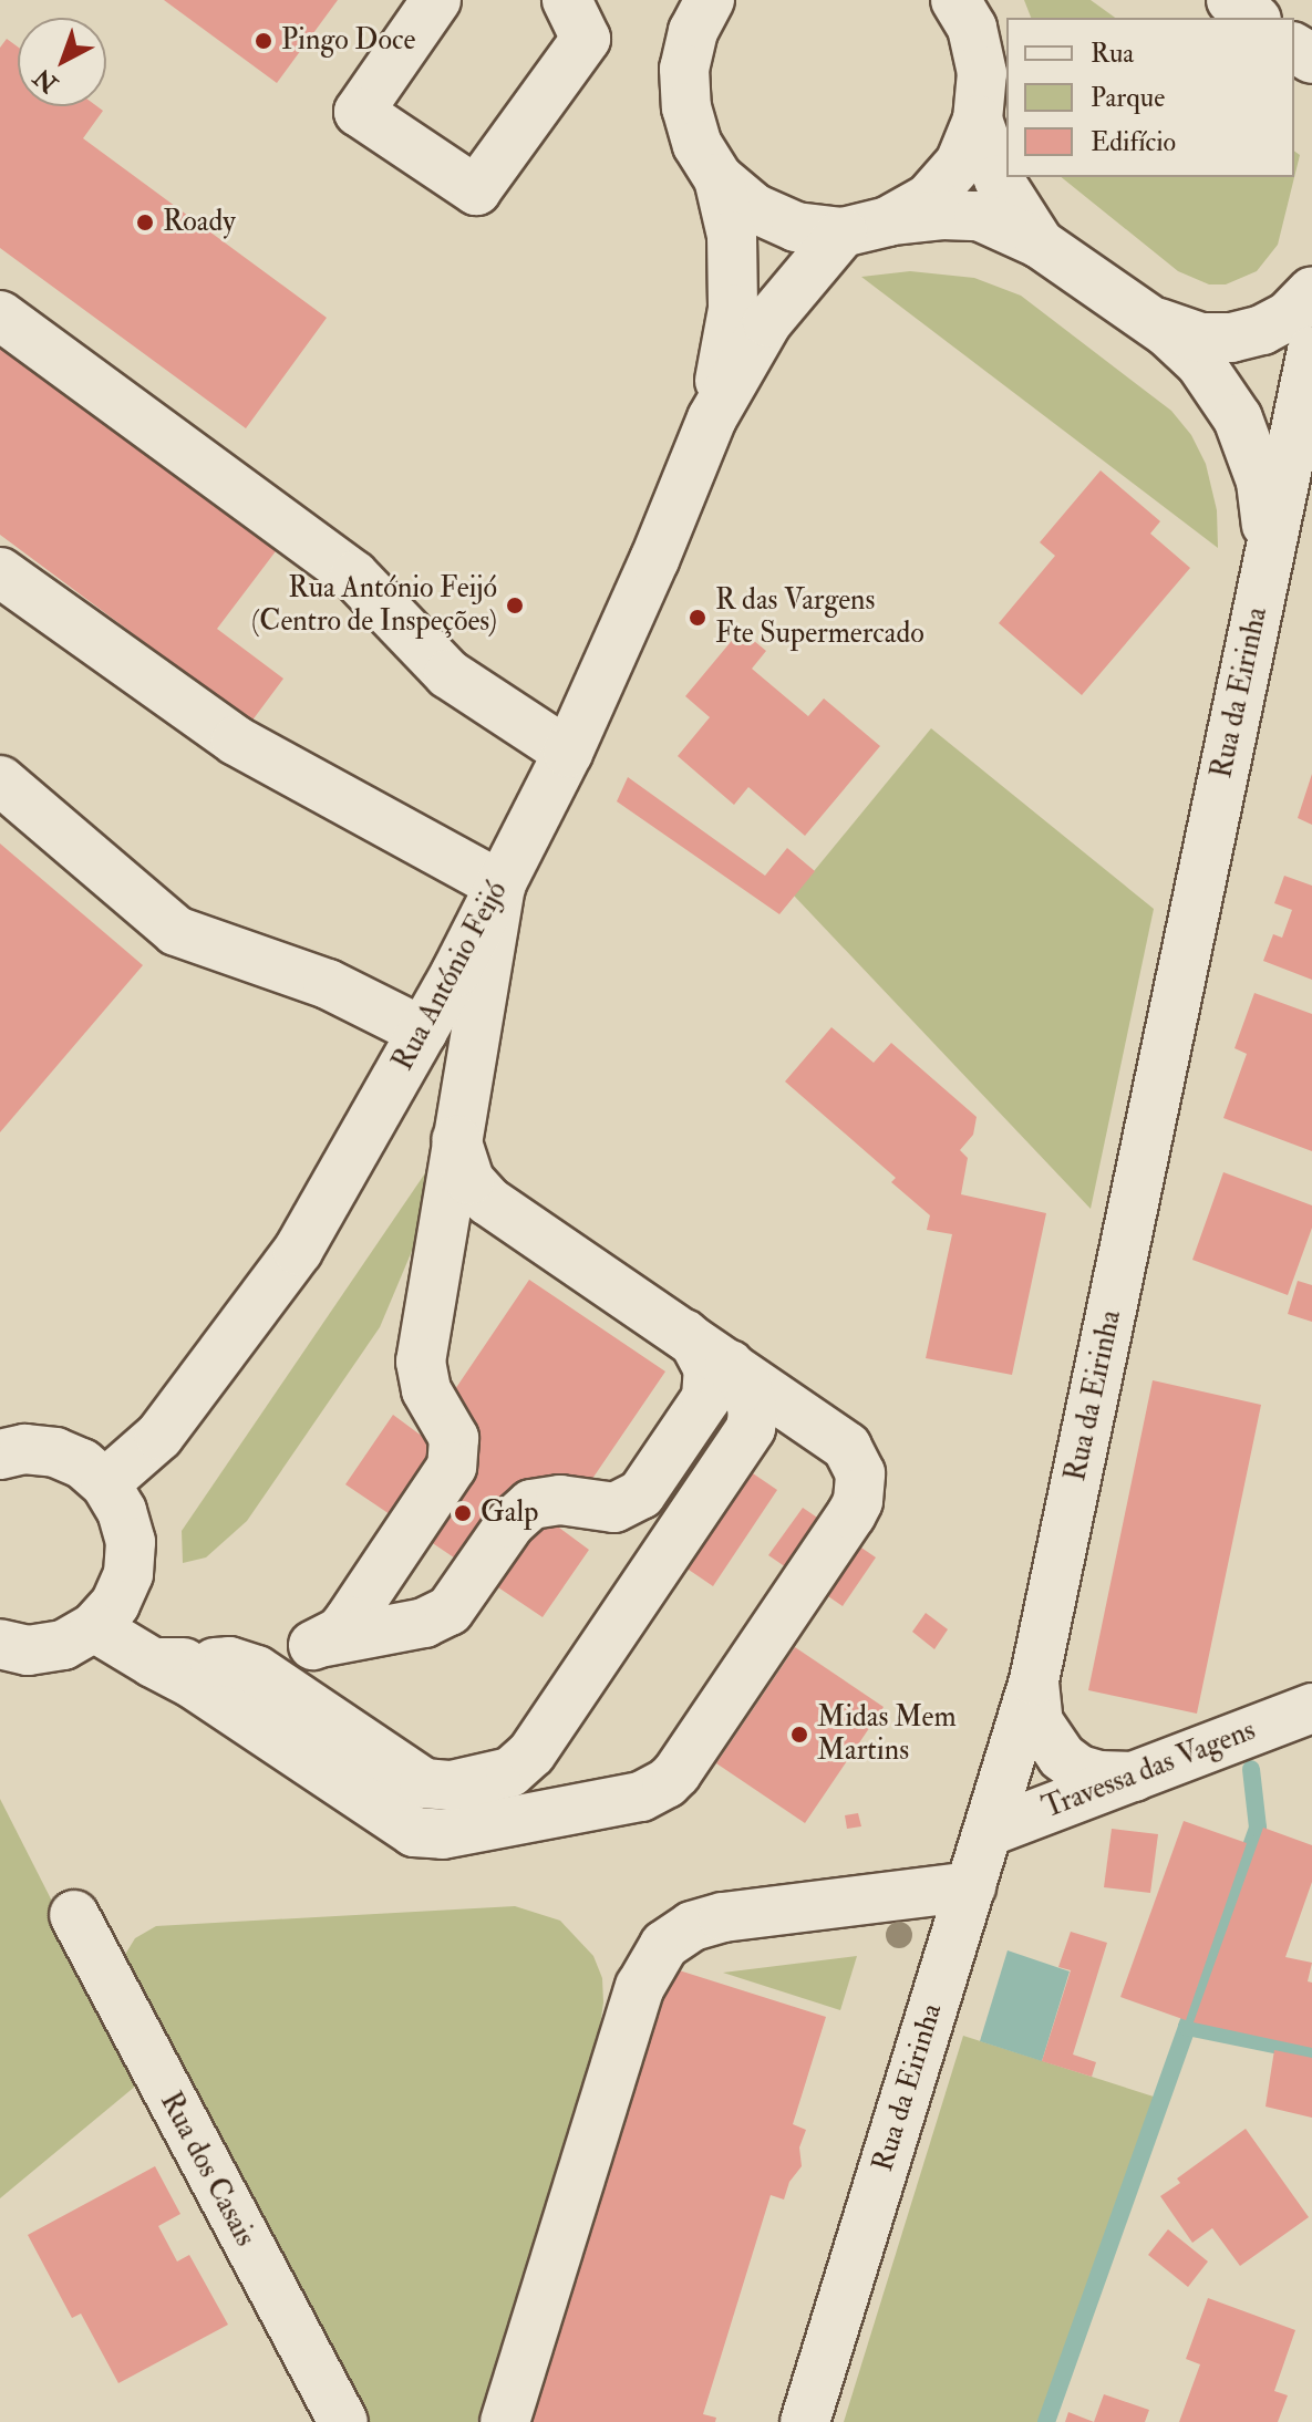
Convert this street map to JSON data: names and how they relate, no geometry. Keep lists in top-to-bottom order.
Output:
{
  "streets": {
    "street": [
      "Rua da Eirinha",
      "Rua António Feijó",
      "Travessa das Vagens",
      "Rua dos Casais"
    ]
  },
  "crossings": [
    ["Rua da Eirinha", "Travessa das Vagens"]
  ],
  "places": [
    "Pingo Doce",
    "Roady",
    "Rua António Feijó (Centro de Inspeções)",
    "R das Vargens Fte Supermercado",
    "Galp",
    "Midas Mem Martins"
  ],
  "legend": ["Rua", "Parque", "Edifício"],
  "north": "bottom left"
}
